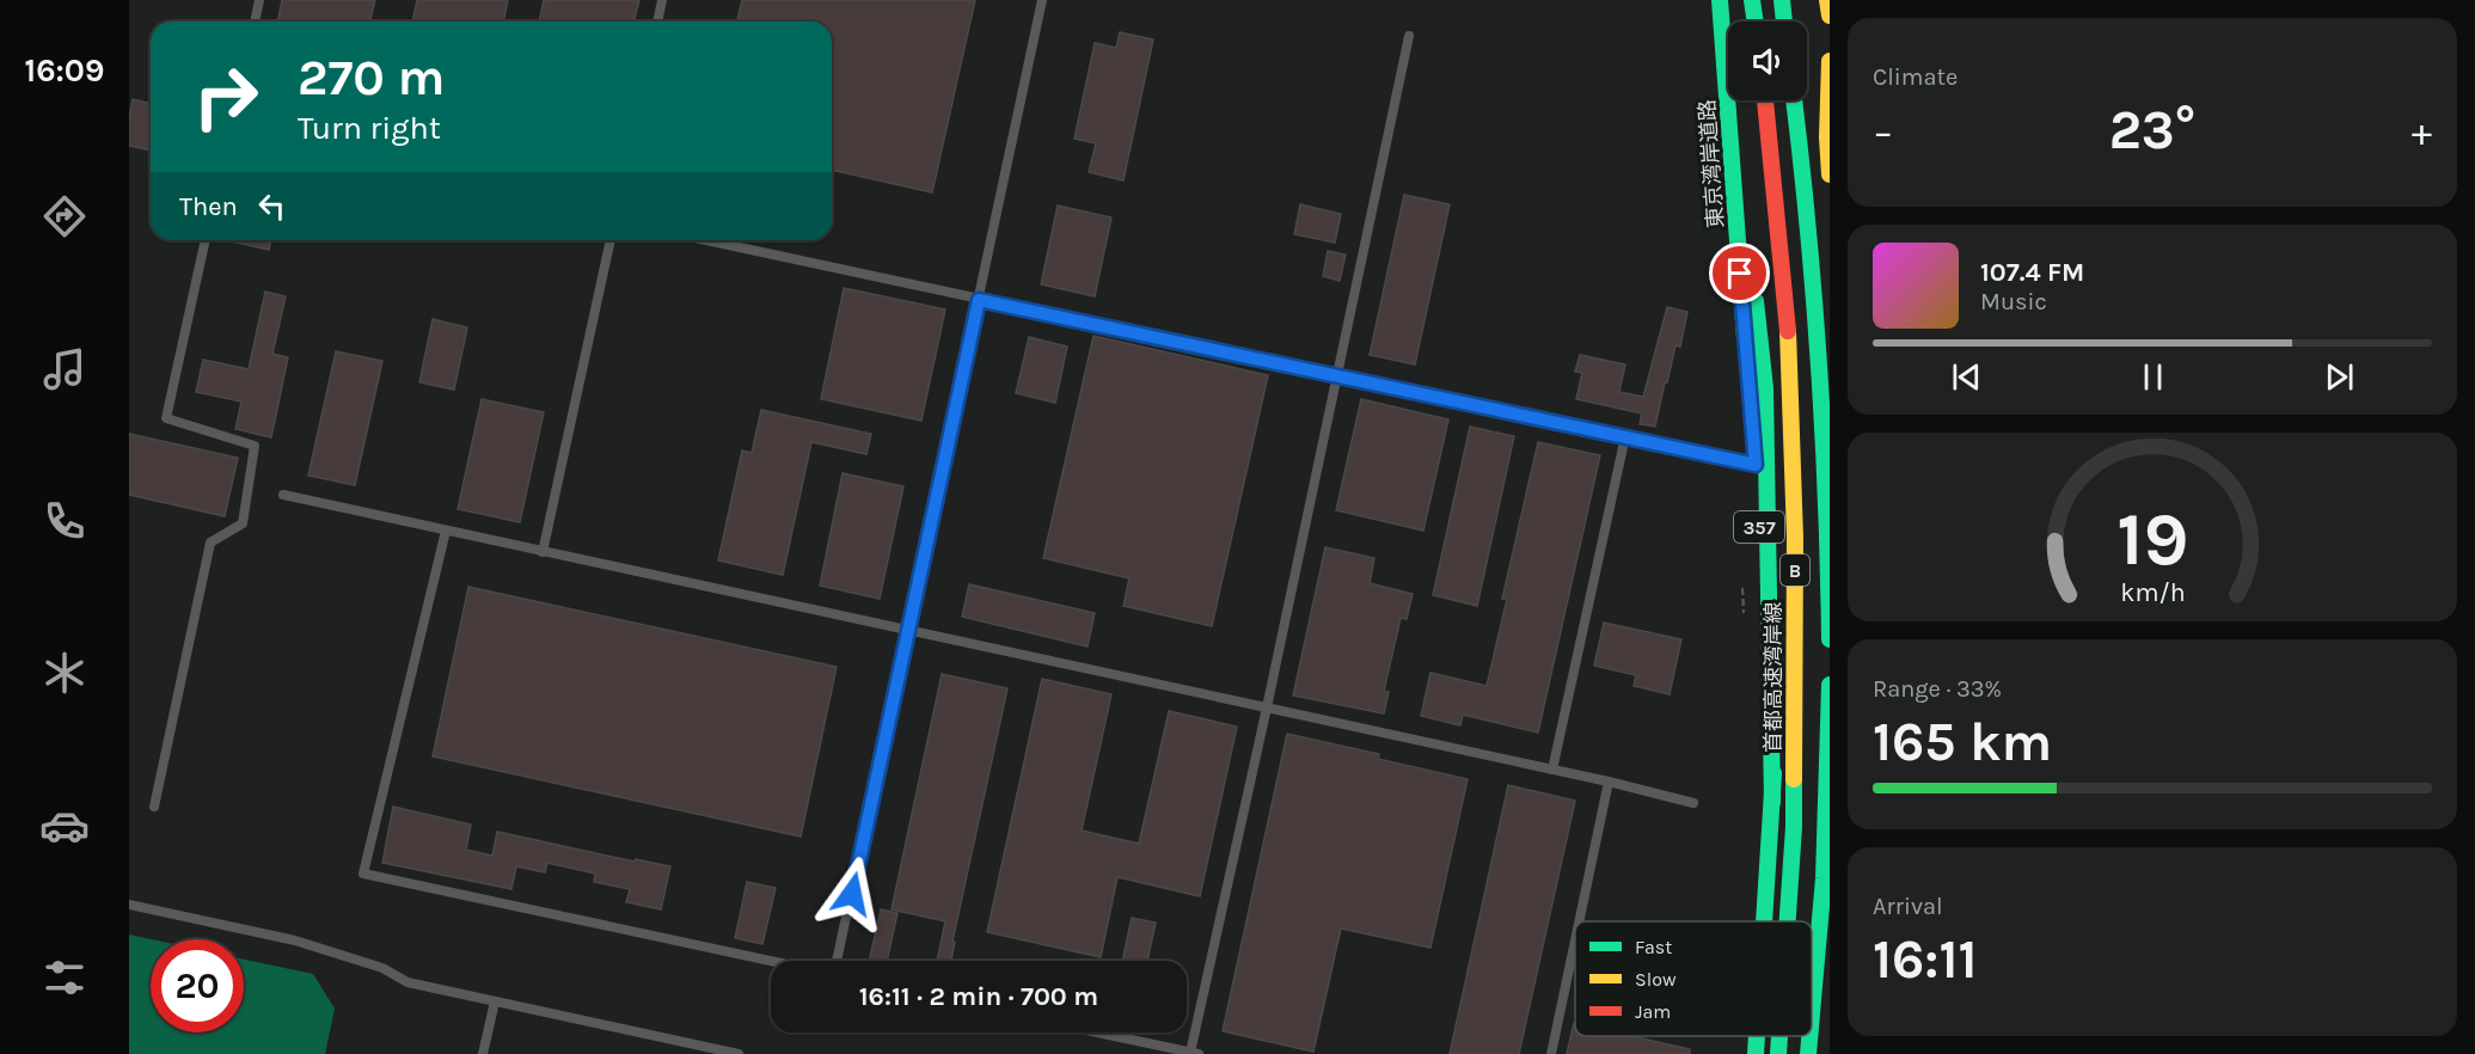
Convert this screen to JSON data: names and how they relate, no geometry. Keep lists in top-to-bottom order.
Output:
{
  "streets": {
    "highway": [
      "東京湾岸道路",
      "357",
      "B",
      "首都高速湾岸線"
    ]
  },
  "legend": ["Fast", "Slow", "Jam"],
  "page": {
    "tabs": "16:09",
    "tile": [
      "Climate",
      ["Range · 33%", "165 km"],
      ["Arrival", "16:11"]
    ],
    "turn": ["270 m", "Turn right"],
    "heat": ["−", "23°", "+"],
    "then": "Then",
    "song": ["107.4 FM", "Music"],
    "limit": "20",
    "trip": "16:11 · 2 min · 700 m",
    "gauge": ["19", "km/h"]
  }
}
